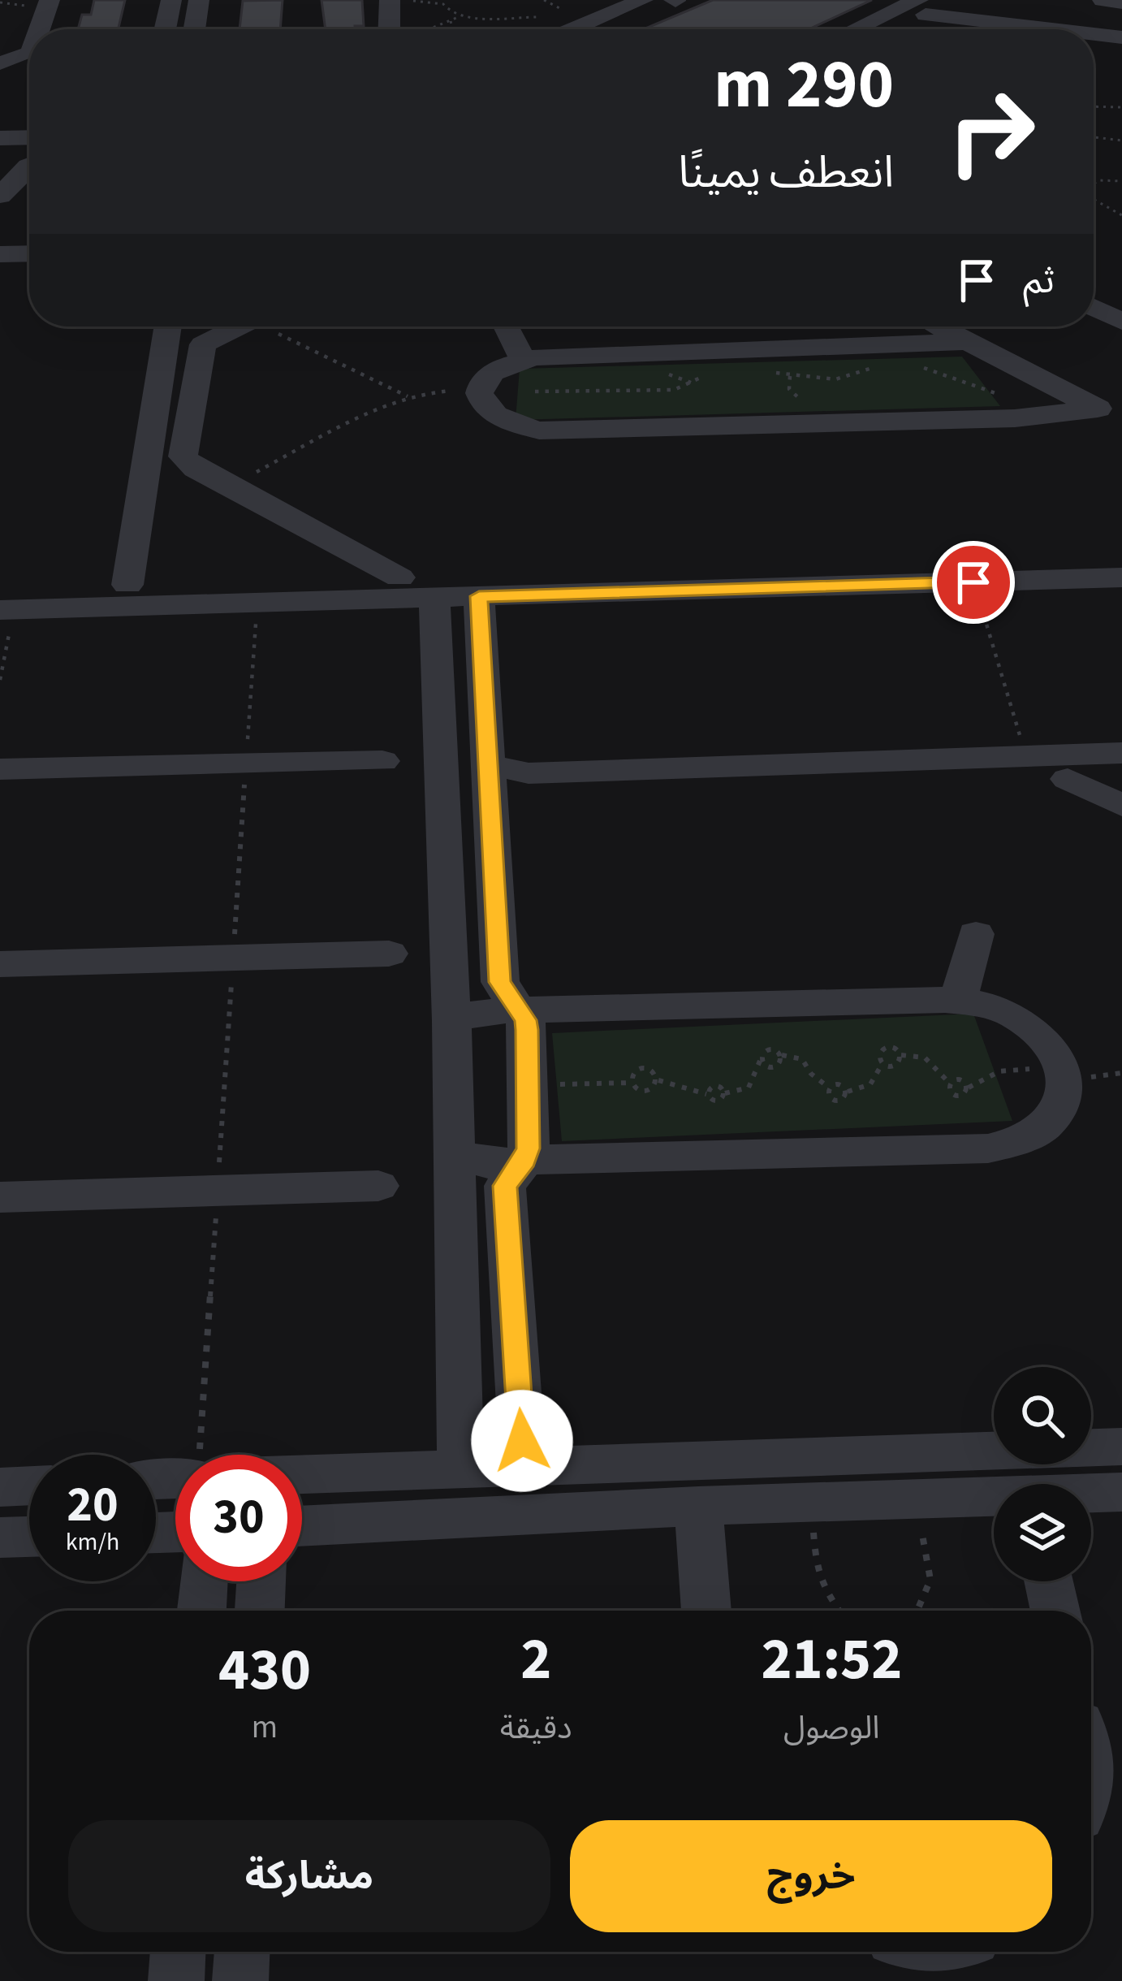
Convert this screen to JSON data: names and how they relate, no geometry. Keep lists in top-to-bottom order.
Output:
{
  "page": {
    "turn": ["290 m", "انعطف يمينًا"],
    "then": "ثم",
    "speed": "20 km/h",
    "limit": "30",
    "eta": [
      "21:52",
      "الوصول",
      "2",
      "دقيقة",
      "430",
      "m"
    ],
    "buttons": ["خروج", "مشاركة"]
  }
}
